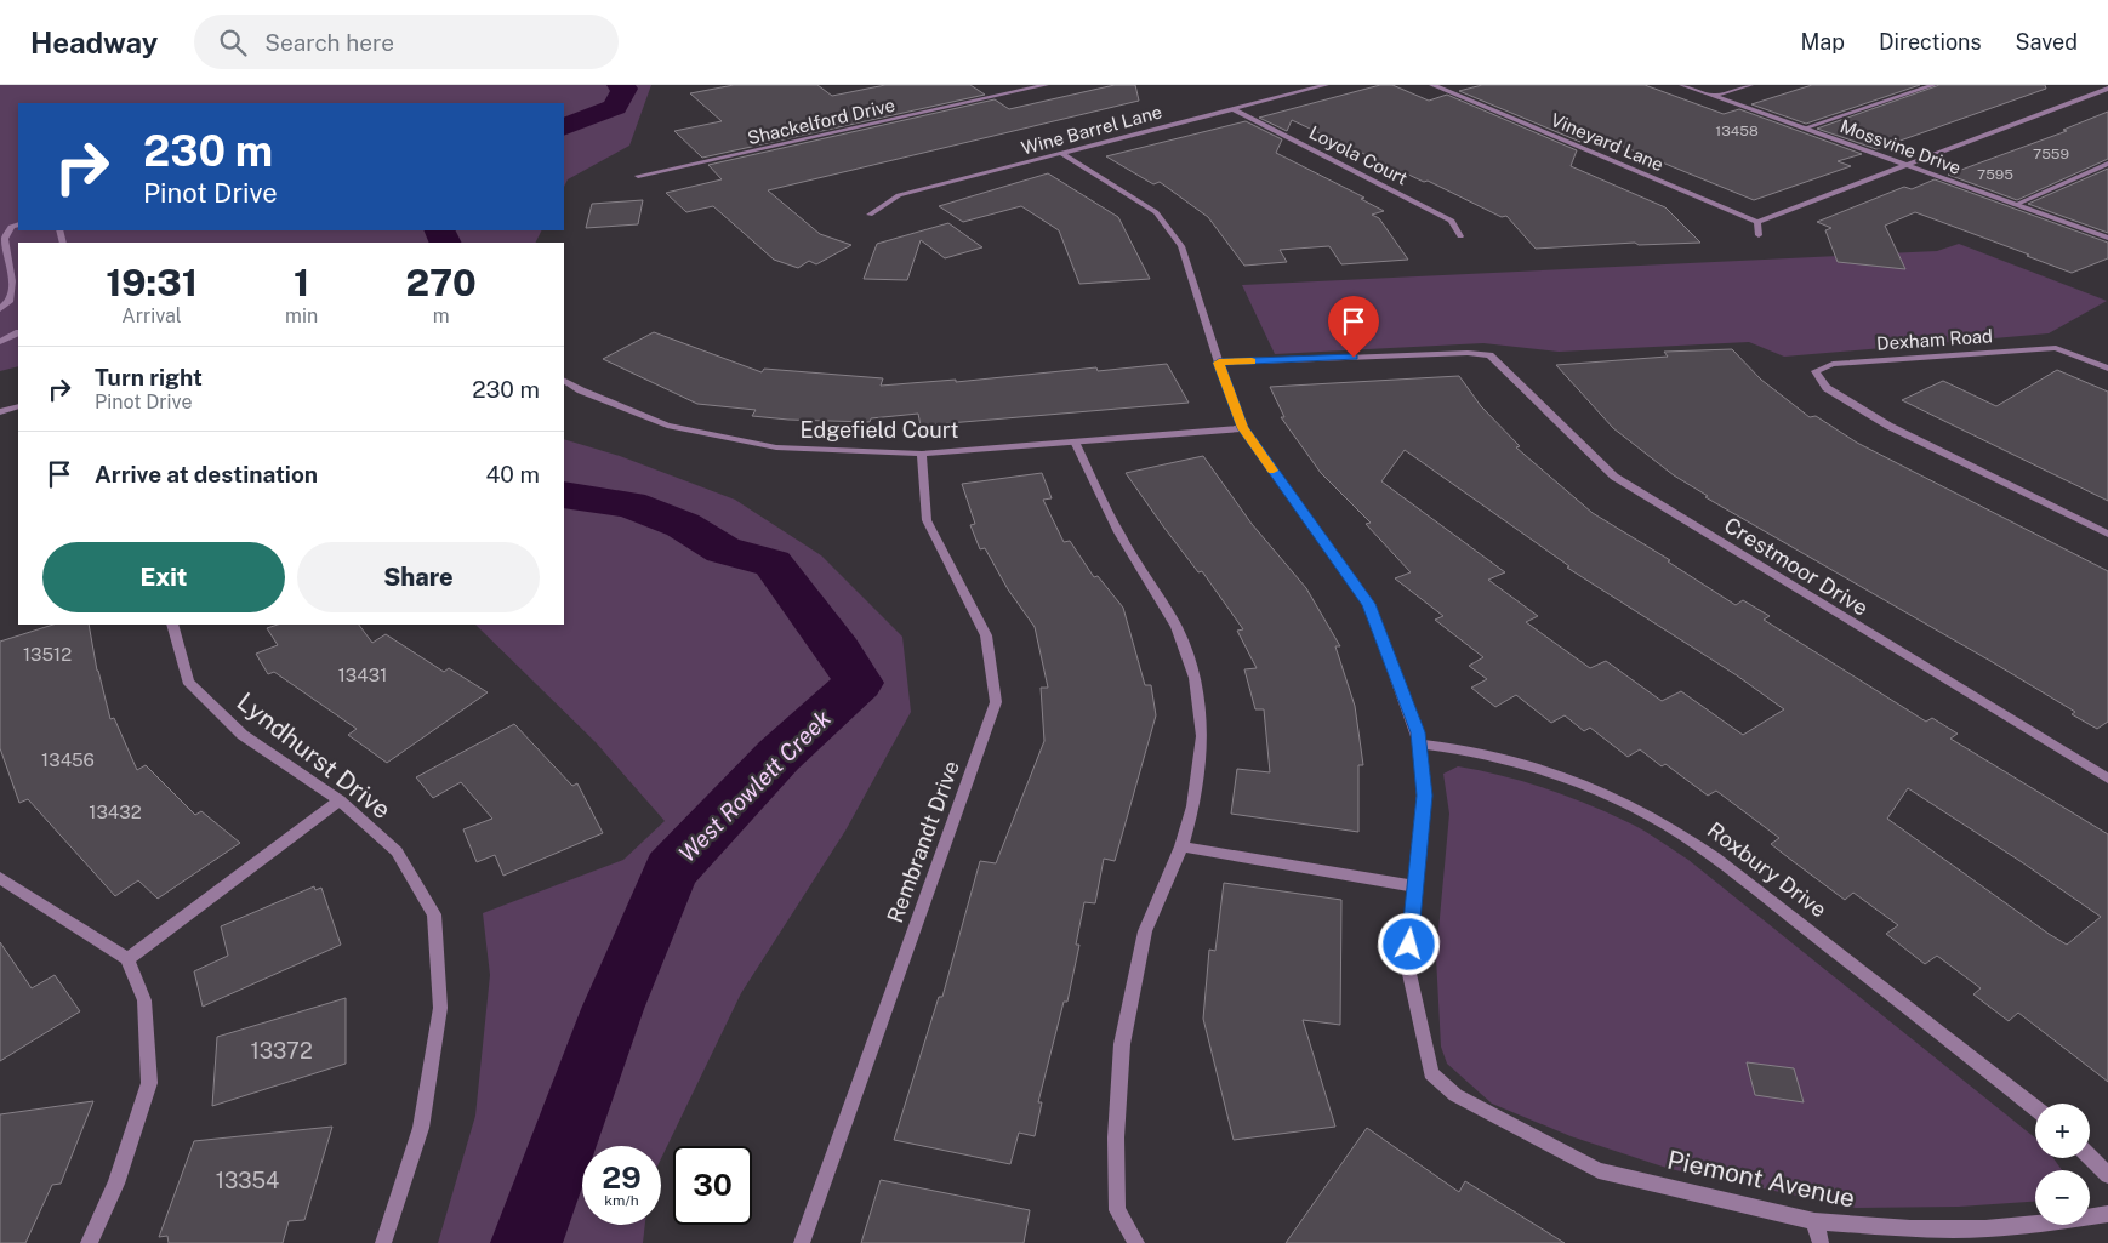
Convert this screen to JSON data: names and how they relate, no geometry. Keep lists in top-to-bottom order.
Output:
{
  "streets": {
    "street": [
      "Shackelford Drive",
      "Wine Barrel Lane",
      "Vineyard Lane",
      "Mossvine Drive",
      "Loyola Court",
      "Dexham Road",
      "Edgefield Court",
      "Crestmoor Drive",
      "Lyndhurst Drive",
      "Rembrandt Drive",
      "Roxbury Drive",
      "Piemont Avenue"
    ]
  },
  "crossings": [
    ["Wine Barrel Lane", "Loyola Court"],
    ["Edgefield Court", "Rembrandt Drive"]
  ],
  "water": ["West Rowlett Creek"],
  "house_numbers": [
    "13458",
    "7559",
    "7595",
    "13512",
    "13431",
    "13456",
    "13432",
    "13372",
    "13354"
  ],
  "page": {
    "header": "Headway",
    "search": "Search here",
    "nav": ["Map", "Directions", "Saved"],
    "turn": ["230 m", "Pinot Drive"],
    "eta": [
      "19:31",
      "Arrival",
      "1",
      "min",
      "270",
      "m"
    ],
    "list": [
      {
        "name": "Turn right",
        "note": "Pinot Drive",
        "value": "230 m"
      },
      {
        "name": "Arrive at destination",
        "value": "40 m"
      }
    ],
    "buttons": ["Exit", "Share"],
    "map_buttons": ["+", "−"],
    "speed": "29 km/h",
    "limit": "30"
  }
}
